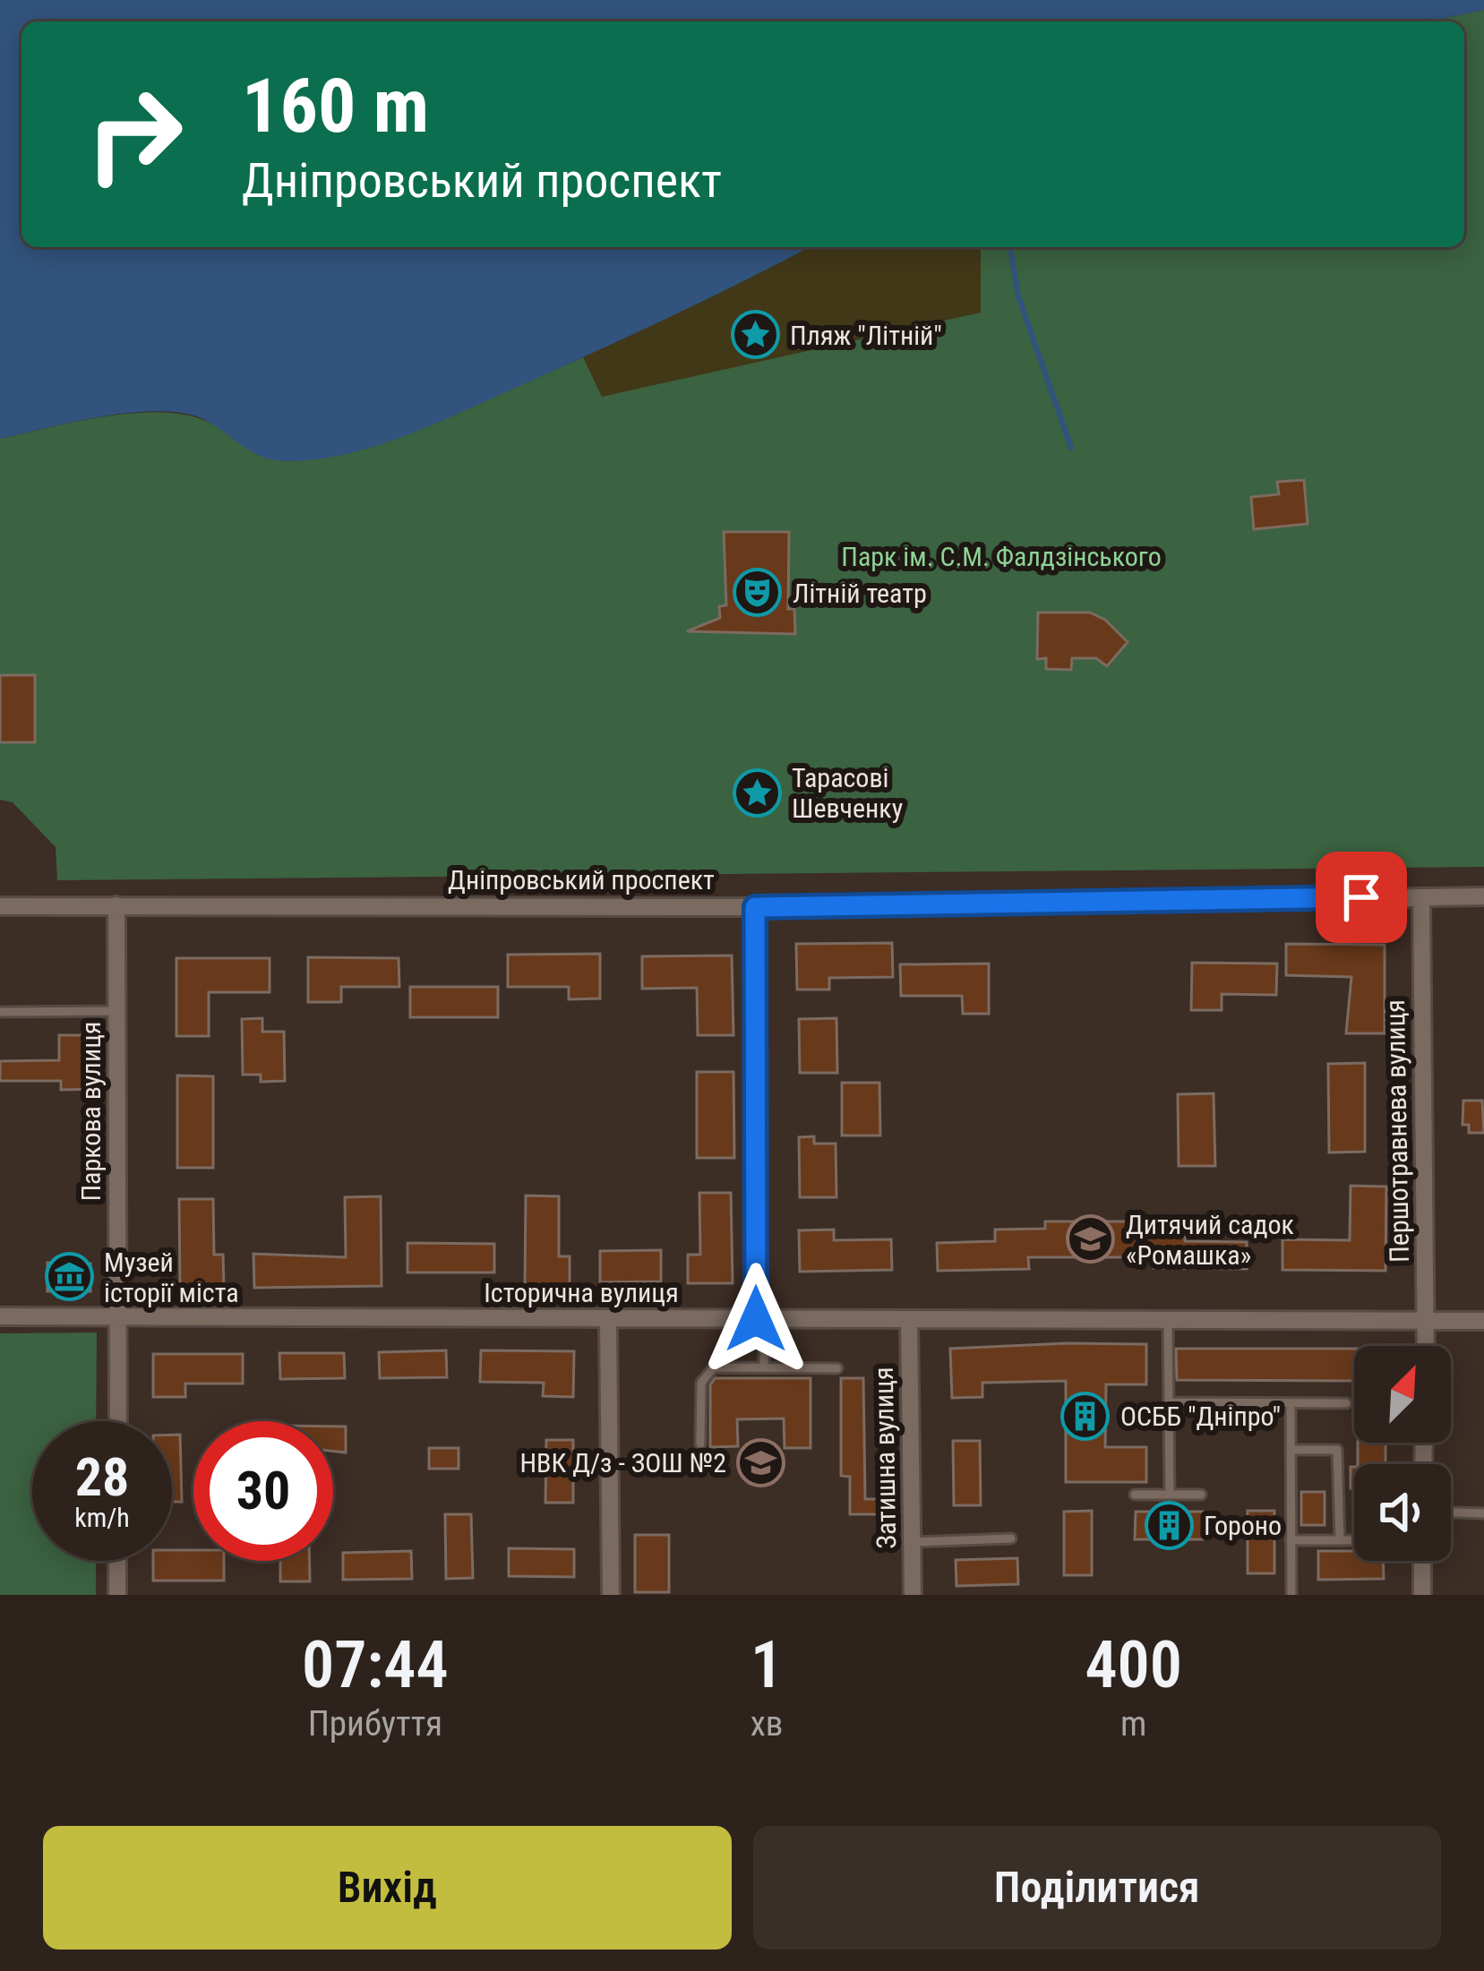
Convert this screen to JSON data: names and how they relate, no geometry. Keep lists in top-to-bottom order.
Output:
{
  "streets": {
    "street": [
      "Дніпровський проспект",
      "Паркова вулиця",
      "Першотравнева вулиця",
      "Історична вулиця",
      "Затишна вулиця"
    ]
  },
  "crossings": [
    ["Дніпровський проспект", "Паркова вулиця"],
    ["Дніпровський проспект", "Першотравнева вулиця"],
    ["Паркова вулиця", "Історична вулиця"],
    ["Першотравнева вулиця", "Історична вулиця"],
    ["Історична вулиця", "Затишна вулиця"]
  ],
  "parks": ["Парк ім. С.М. Фалдзінського"],
  "places": {
    "place": ["Пляж \"Літній\"", "Тарасові Шевченку"],
    "theatre": ["Літній театр"],
    "school or university": ["Дитячий садок «Ромашка»", "НВК Д/з - ЗОШ №2"],
    "museum": ["Музей історії міста"],
    "building": ["ОСББ \"Днiпро\"", "Гороно"]
  },
  "north": "top right",
  "page": {
    "turn": ["160 m", "Дніпровський проспект"],
    "speed": "28 km/h",
    "limit": "30",
    "eta": [
      "07:44",
      "Прибуття",
      "1",
      "хв",
      "400",
      "m"
    ],
    "buttons": ["Вихід", "Поділитися"]
  }
}
